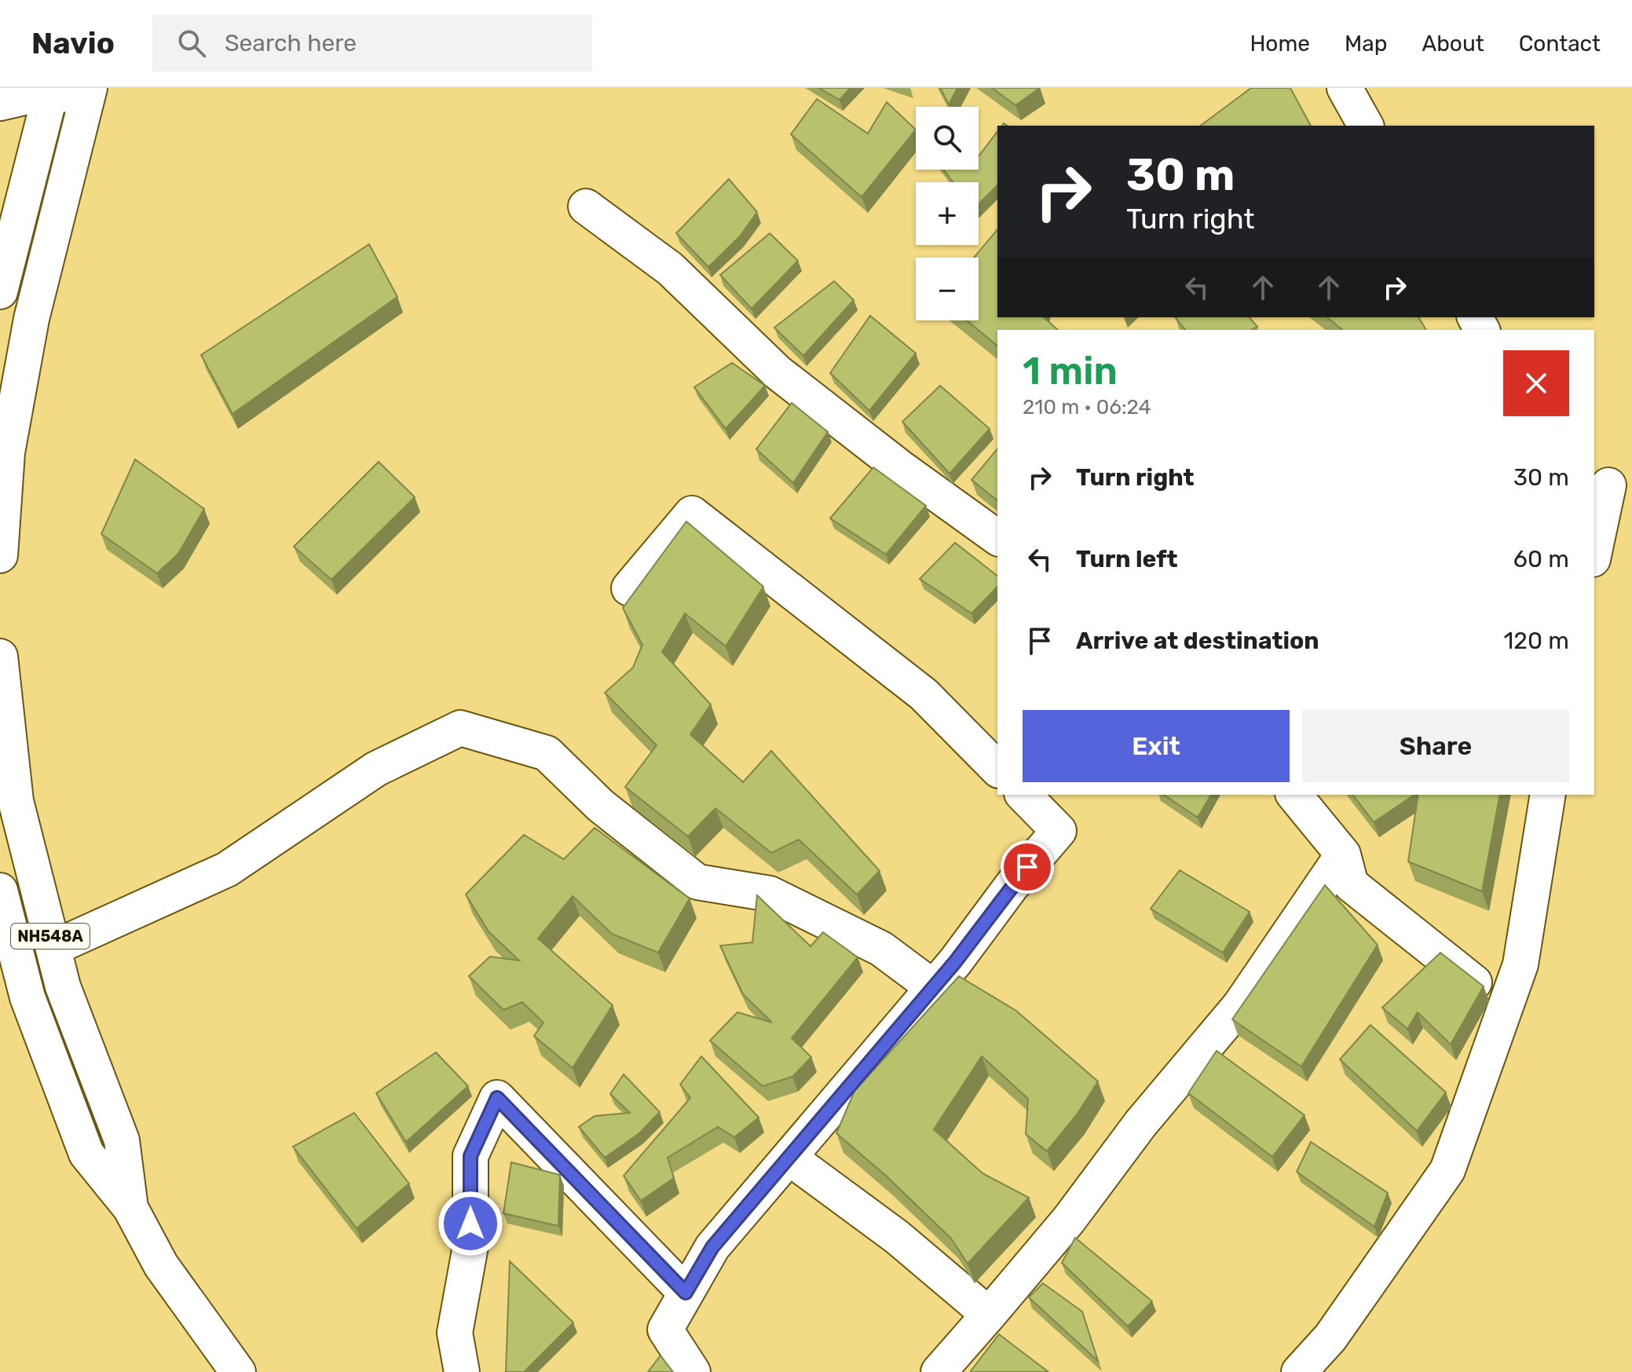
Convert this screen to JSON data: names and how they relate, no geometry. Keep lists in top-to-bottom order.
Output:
{
  "streets": {
    "main road": ["NH548A"]
  },
  "page": {
    "header": "Navio",
    "search": "Search here",
    "nav": [
      "Home",
      "Map",
      "About",
      "Contact"
    ],
    "map_buttons": ["+", "−"],
    "turn": ["30 m", "Turn right"],
    "heading": ["1 min", "210 m · 06:24"],
    "list": [
      {
        "name": "Turn right",
        "value": "30 m"
      },
      {
        "name": "Turn left",
        "value": "60 m"
      },
      {
        "name": "Arrive at destination",
        "value": "120 m"
      }
    ],
    "buttons": ["Exit", "Share"]
  }
}
